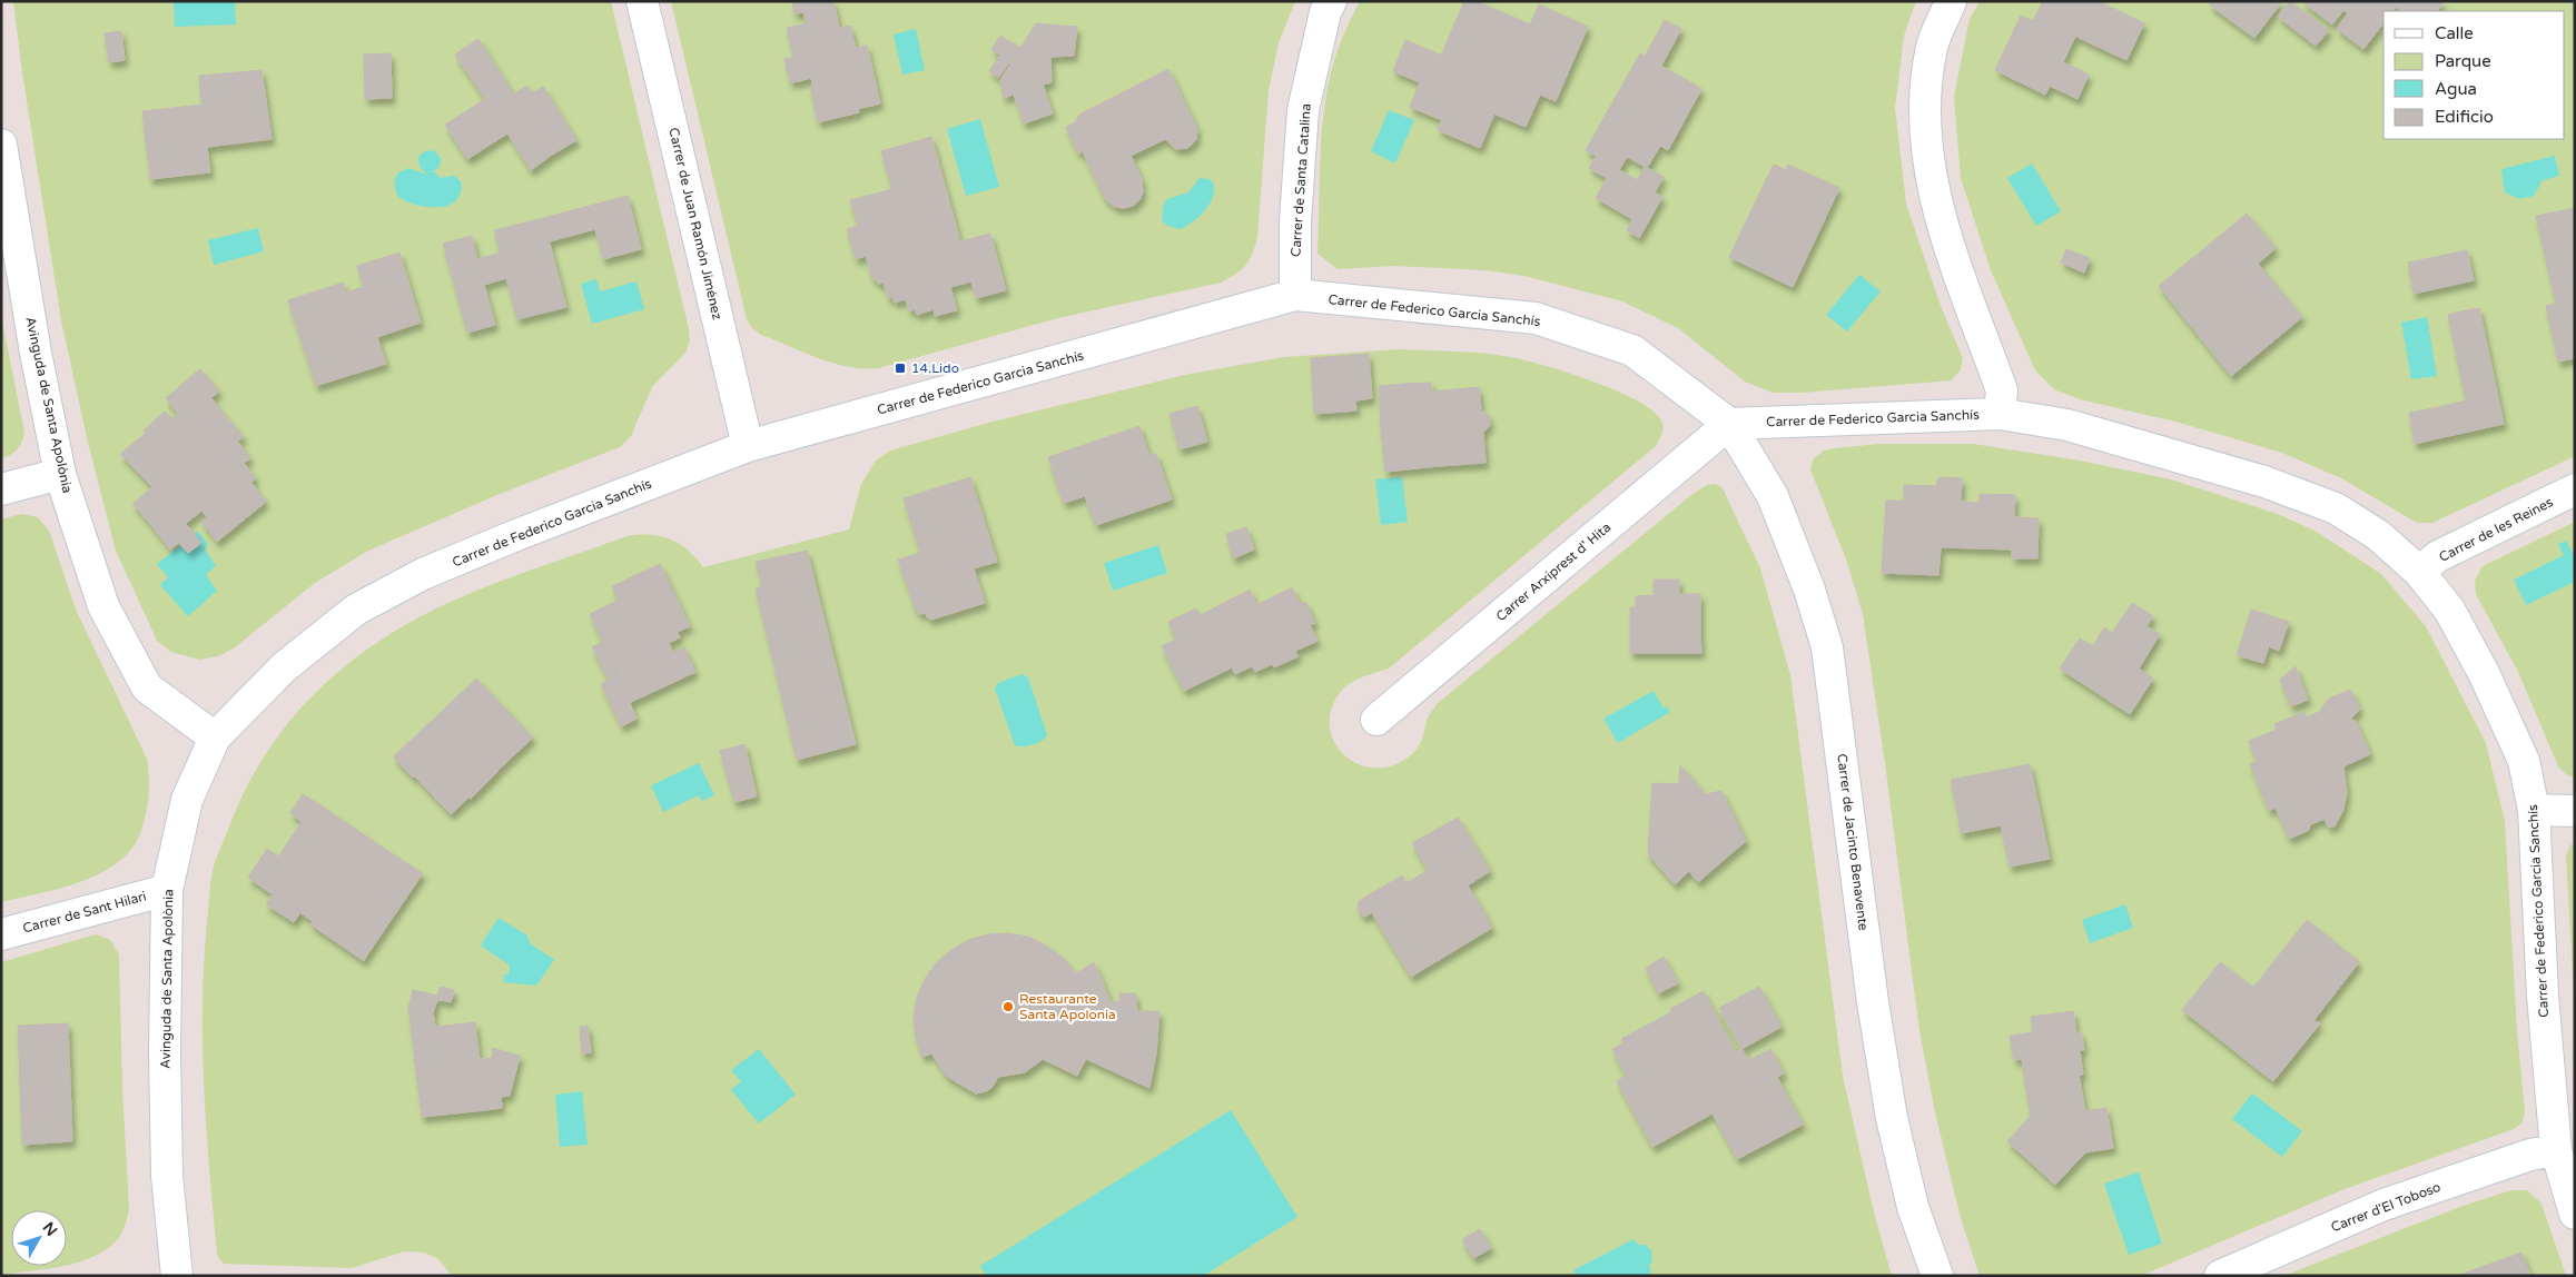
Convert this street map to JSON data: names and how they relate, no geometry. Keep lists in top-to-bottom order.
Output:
{
  "streets": {
    "street": [
      "Carrer de Santa Catalina",
      "Carrer de Juan Ramón Jiménez",
      "Carrer de Federico Garcia Sanchís",
      "Avinguda de Santa Apolònia",
      "Carrer de les Reines",
      "Carrer Arxiprest d' Hita",
      "Carrer de Jacinto Benavente",
      "Carrer de Sant Hilari",
      "Carrer d'El Toboso"
    ]
  },
  "crossings": [
    ["Carrer de Santa Catalina", "Carrer de Federico Garcia Sanchís"],
    ["Carrer de Juan Ramón Jiménez", "Carrer de Federico Garcia Sanchís"],
    ["Carrer de Federico Garcia Sanchís", "Avinguda de Santa Apolònia"],
    ["Carrer de Federico Garcia Sanchís", "Carrer de les Reines"],
    ["Carrer de Federico Garcia Sanchís", "Carrer Arxiprest d' Hita"],
    ["Carrer de Federico Garcia Sanchís", "Carrer de Jacinto Benavente"],
    ["Carrer de Federico Garcia Sanchís", "Carrer d'El Toboso"],
    ["Avinguda de Santa Apolònia", "Carrer de Sant Hilari"],
    ["Carrer Arxiprest d' Hita", "Carrer de Jacinto Benavente"]
  ],
  "places": {
    "transit": ["14.Lido"],
    "other": ["Restaurante Santa Apolonia"]
  },
  "legend": [
    "Calle",
    "Parque",
    "Agua",
    "Edificio"
  ],
  "north": "top right"
}
